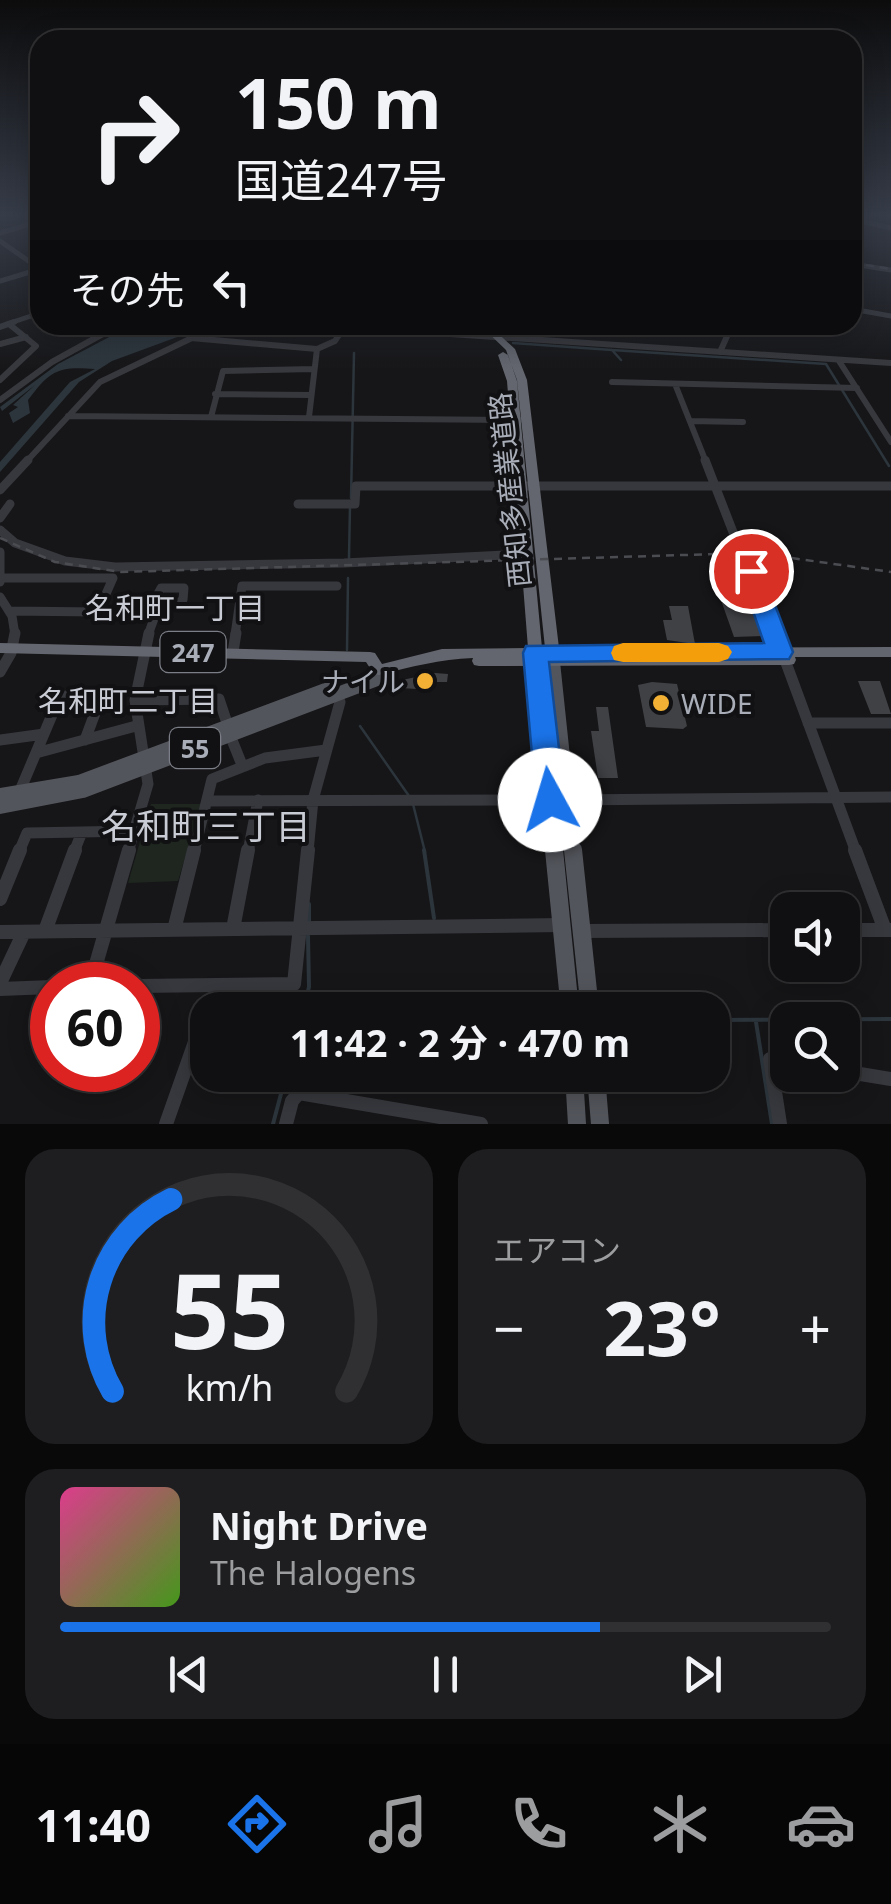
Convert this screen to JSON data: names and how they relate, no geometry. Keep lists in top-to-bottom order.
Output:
{
  "streets": {
    "highway": ["西知多産業道路", "247"],
    "main road": ["55"]
  },
  "crossings": [
    ["247", "55"]
  ],
  "districts": ["名和町一丁目", "名和町二丁目", "名和町三丁目"],
  "places": ["ナイル", "WIDE"],
  "page": {
    "turn": ["150 m", "国道247号"],
    "then": "その先",
    "limit": "60",
    "trip": "11:42 · 2 分 · 470 m",
    "tile": "エアコン",
    "heat": ["−", "23°", "+"],
    "song": ["Night Drive", "The Halogens"],
    "tabs": "11:40",
    "gauge": ["55", "km/h"]
  }
}
